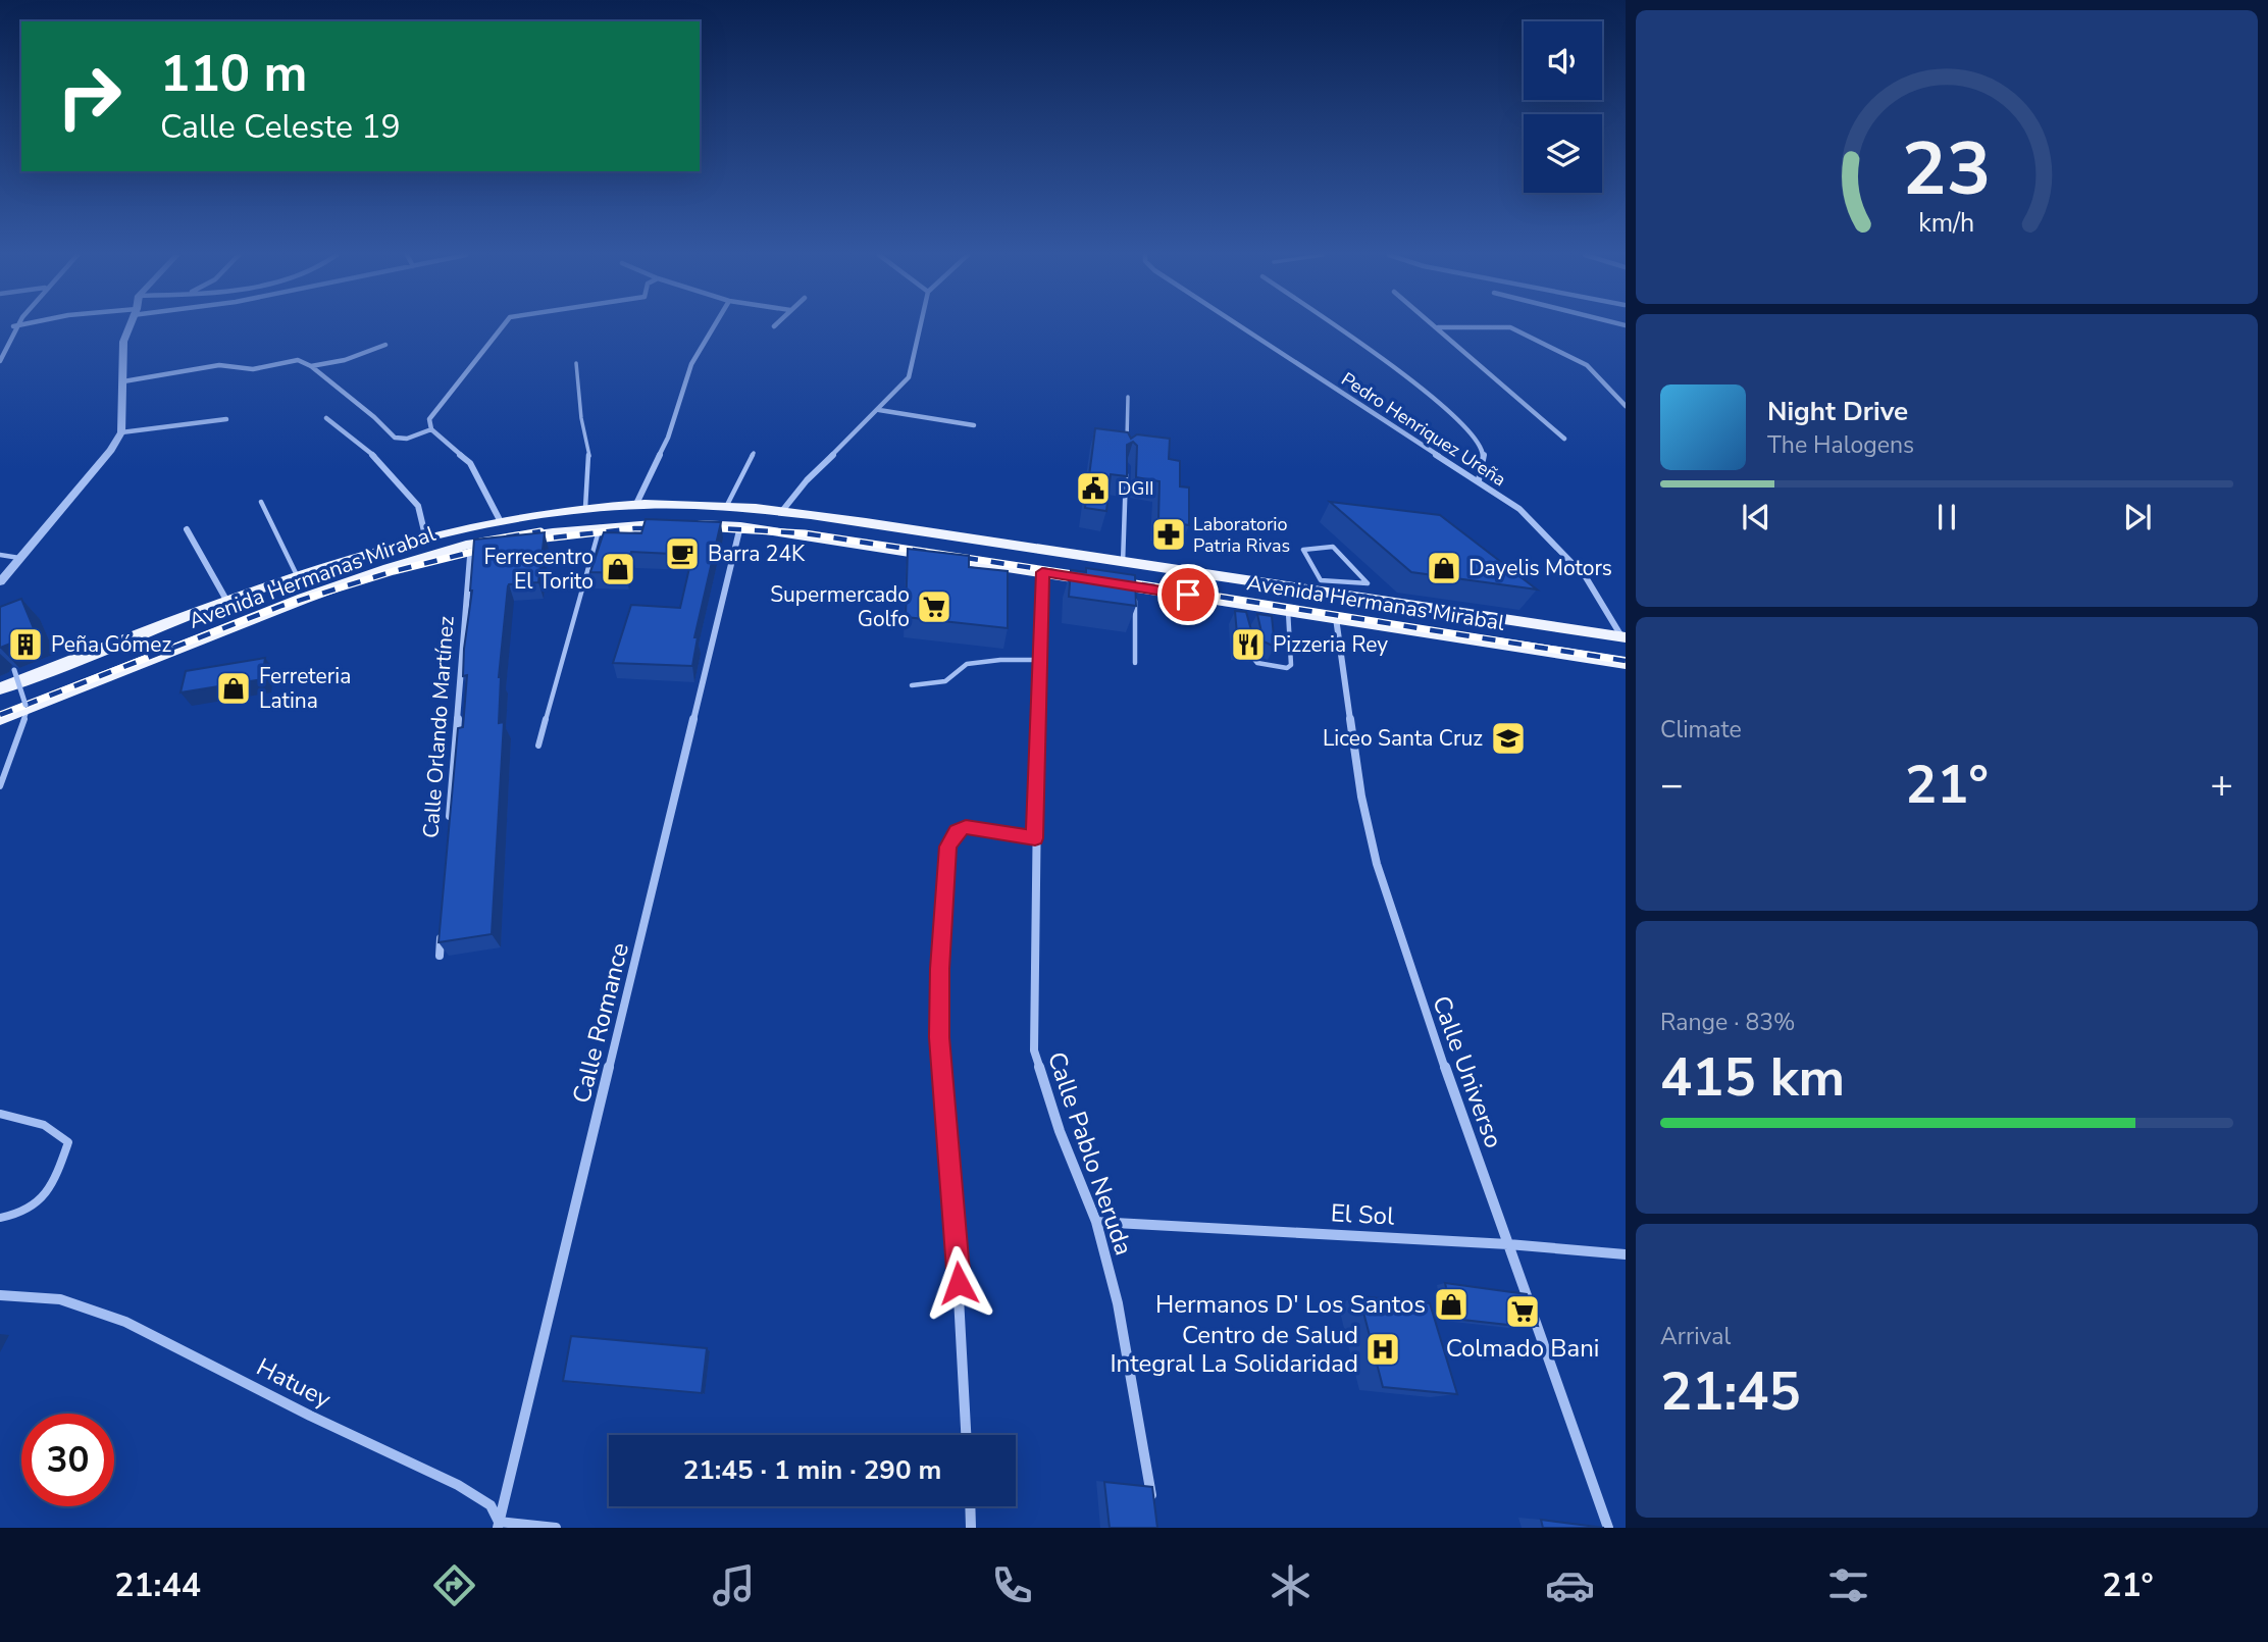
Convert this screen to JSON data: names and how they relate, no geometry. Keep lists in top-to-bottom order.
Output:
{
  "streets": {
    "main road": ["Avenida Hermanas Mirabal"],
    "street": [
      "Pedro Henriquez Ureña",
      "Calle Orlando Martínez",
      "Calle Romance",
      "Calle Universo",
      "Calle Pablo Neruda",
      "El Sol",
      "Hatuey"
    ]
  },
  "crossings": [
    ["Pedro Henriquez Ureña", "Avenida Hermanas Mirabal"],
    ["Avenida Hermanas Mirabal", "Calle Orlando Martínez"],
    ["Avenida Hermanas Mirabal", "Calle Romance"],
    ["Avenida Hermanas Mirabal", "Calle Universo"],
    ["Avenida Hermanas Mirabal", "Calle Pablo Neruda"],
    ["Calle Romance", "Hatuey"],
    ["Calle Universo", "El Sol"],
    ["Calle Pablo Neruda", "El Sol"]
  ],
  "places": {
    "public building": ["DGII"],
    "pharmacy": ["Laboratorio Patria Rivas"],
    "cafe": ["Barra 24K"],
    "shop": [
      "Dayelis Motors",
      "Ferrecentro El Torito",
      "Ferreteria Latina",
      "Hermanos D' Los Santos"
    ],
    "supermarket": ["Supermercado Golfo", "Colmado Bani"],
    "building": ["Peña Gómez"],
    "restaurant": ["Pizzeria Rey"],
    "school or university": ["Liceo Santa Cruz"],
    "hospital": ["Centro de Salud Integral La Solidaridad"]
  },
  "page": {
    "turn": ["110 m", "Calle Celeste 19"],
    "song": ["Night Drive", "The Halogens"],
    "tile": [
      "Climate",
      ["Range · 83%", "415 km"],
      ["Arrival", "21:45"]
    ],
    "heat": ["−", "21°", "+"],
    "limit": "30",
    "trip": "21:45 · 1 min · 290 m",
    "tabs": ["21:44", "21°"],
    "gauge": ["23", "km/h"]
  }
}
